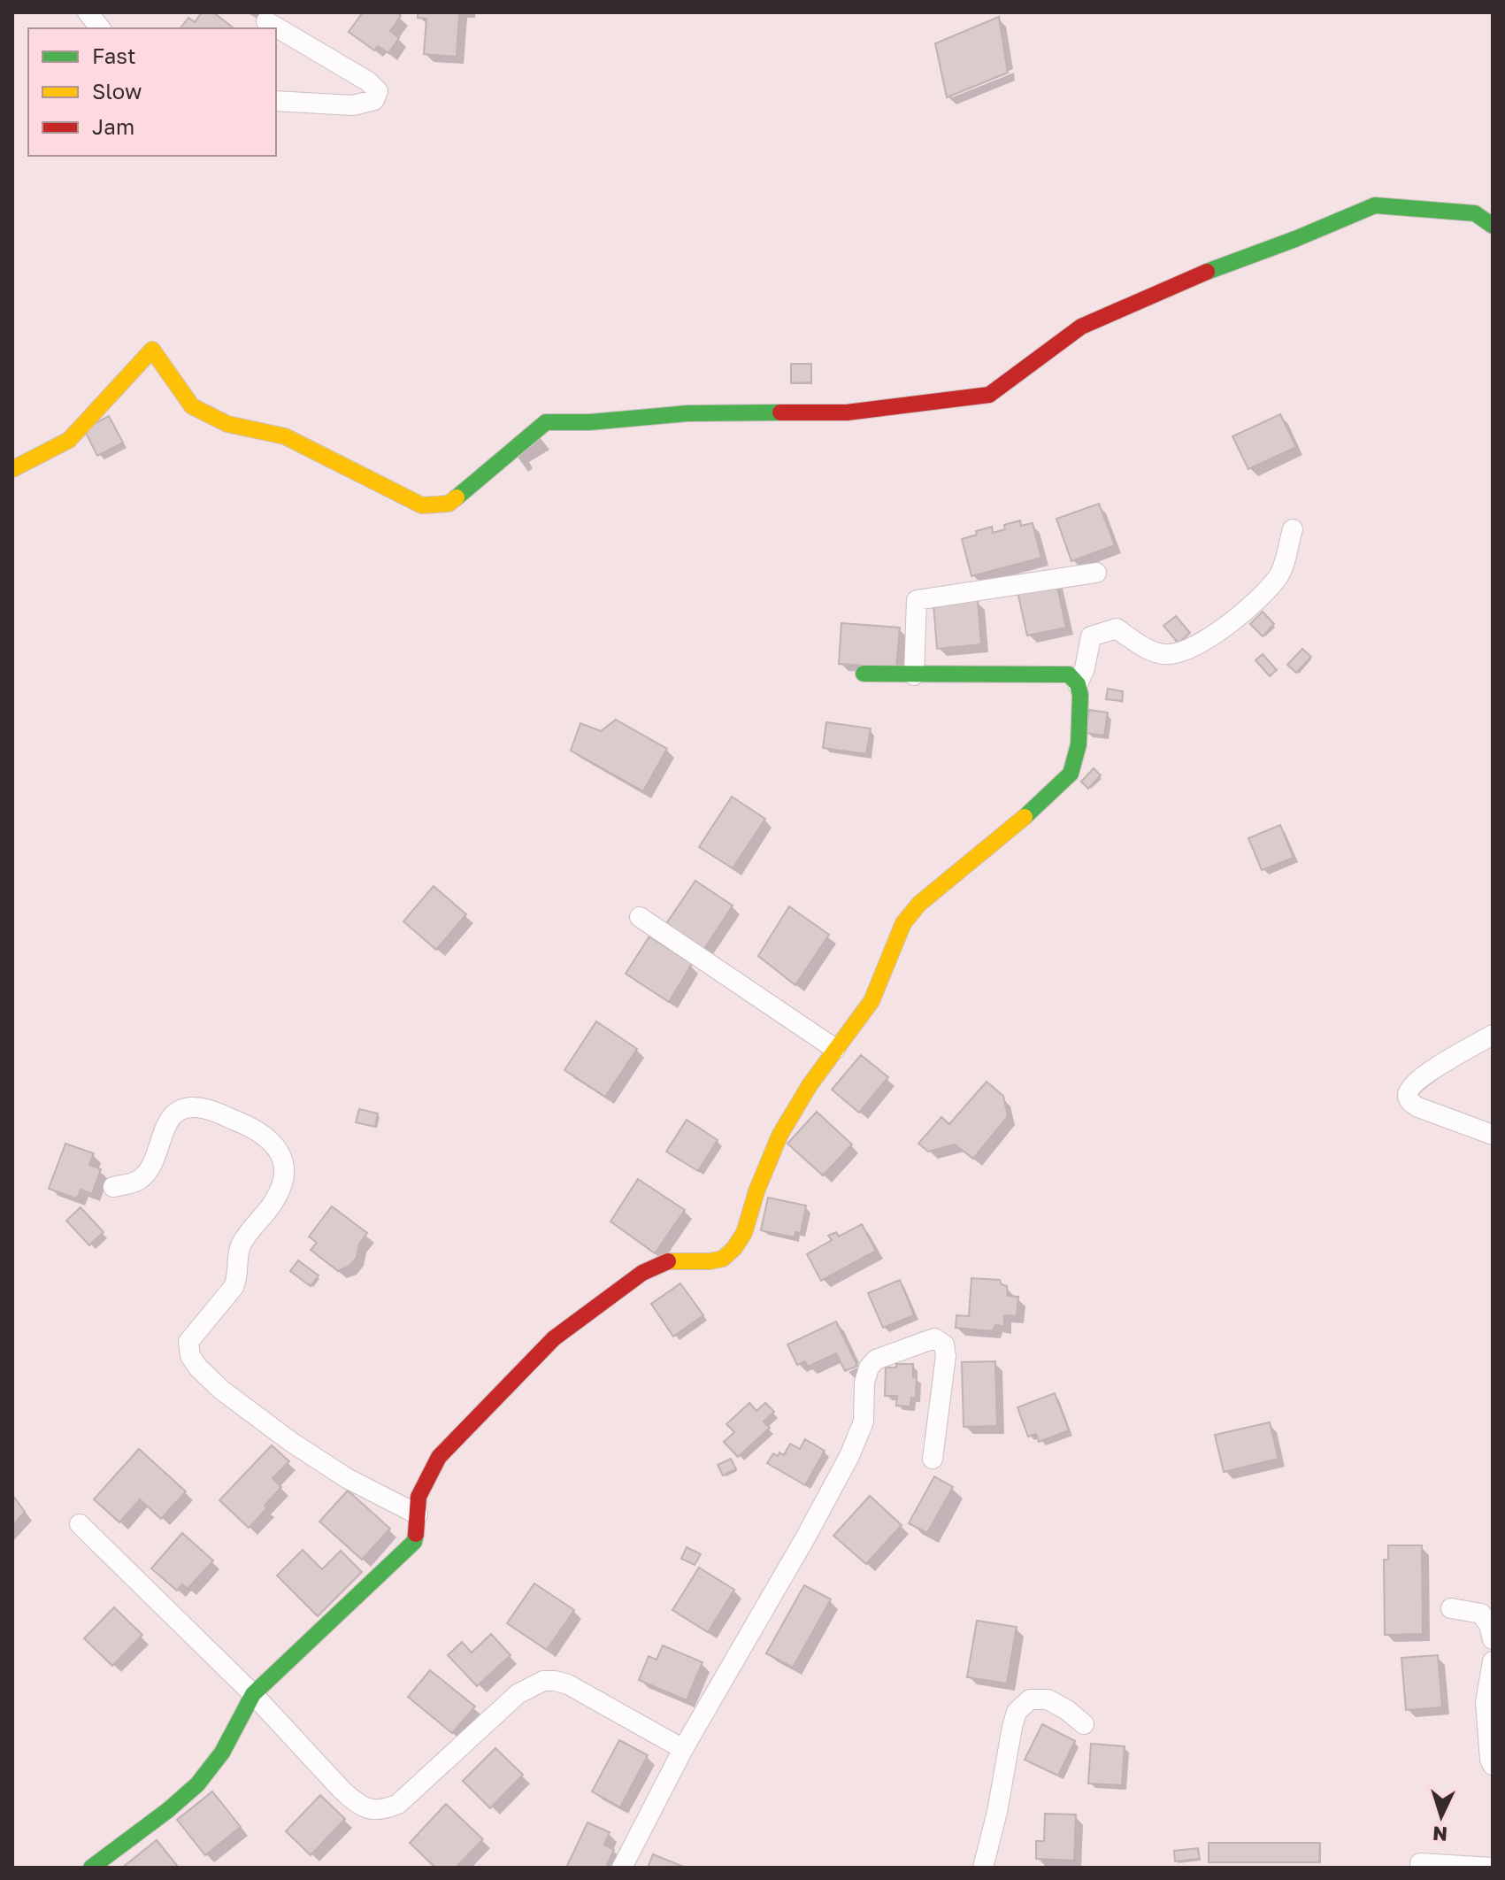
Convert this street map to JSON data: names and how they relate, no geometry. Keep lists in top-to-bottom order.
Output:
{
  "legend": ["Fast", "Slow", "Jam"],
  "north": "bottom"
}
